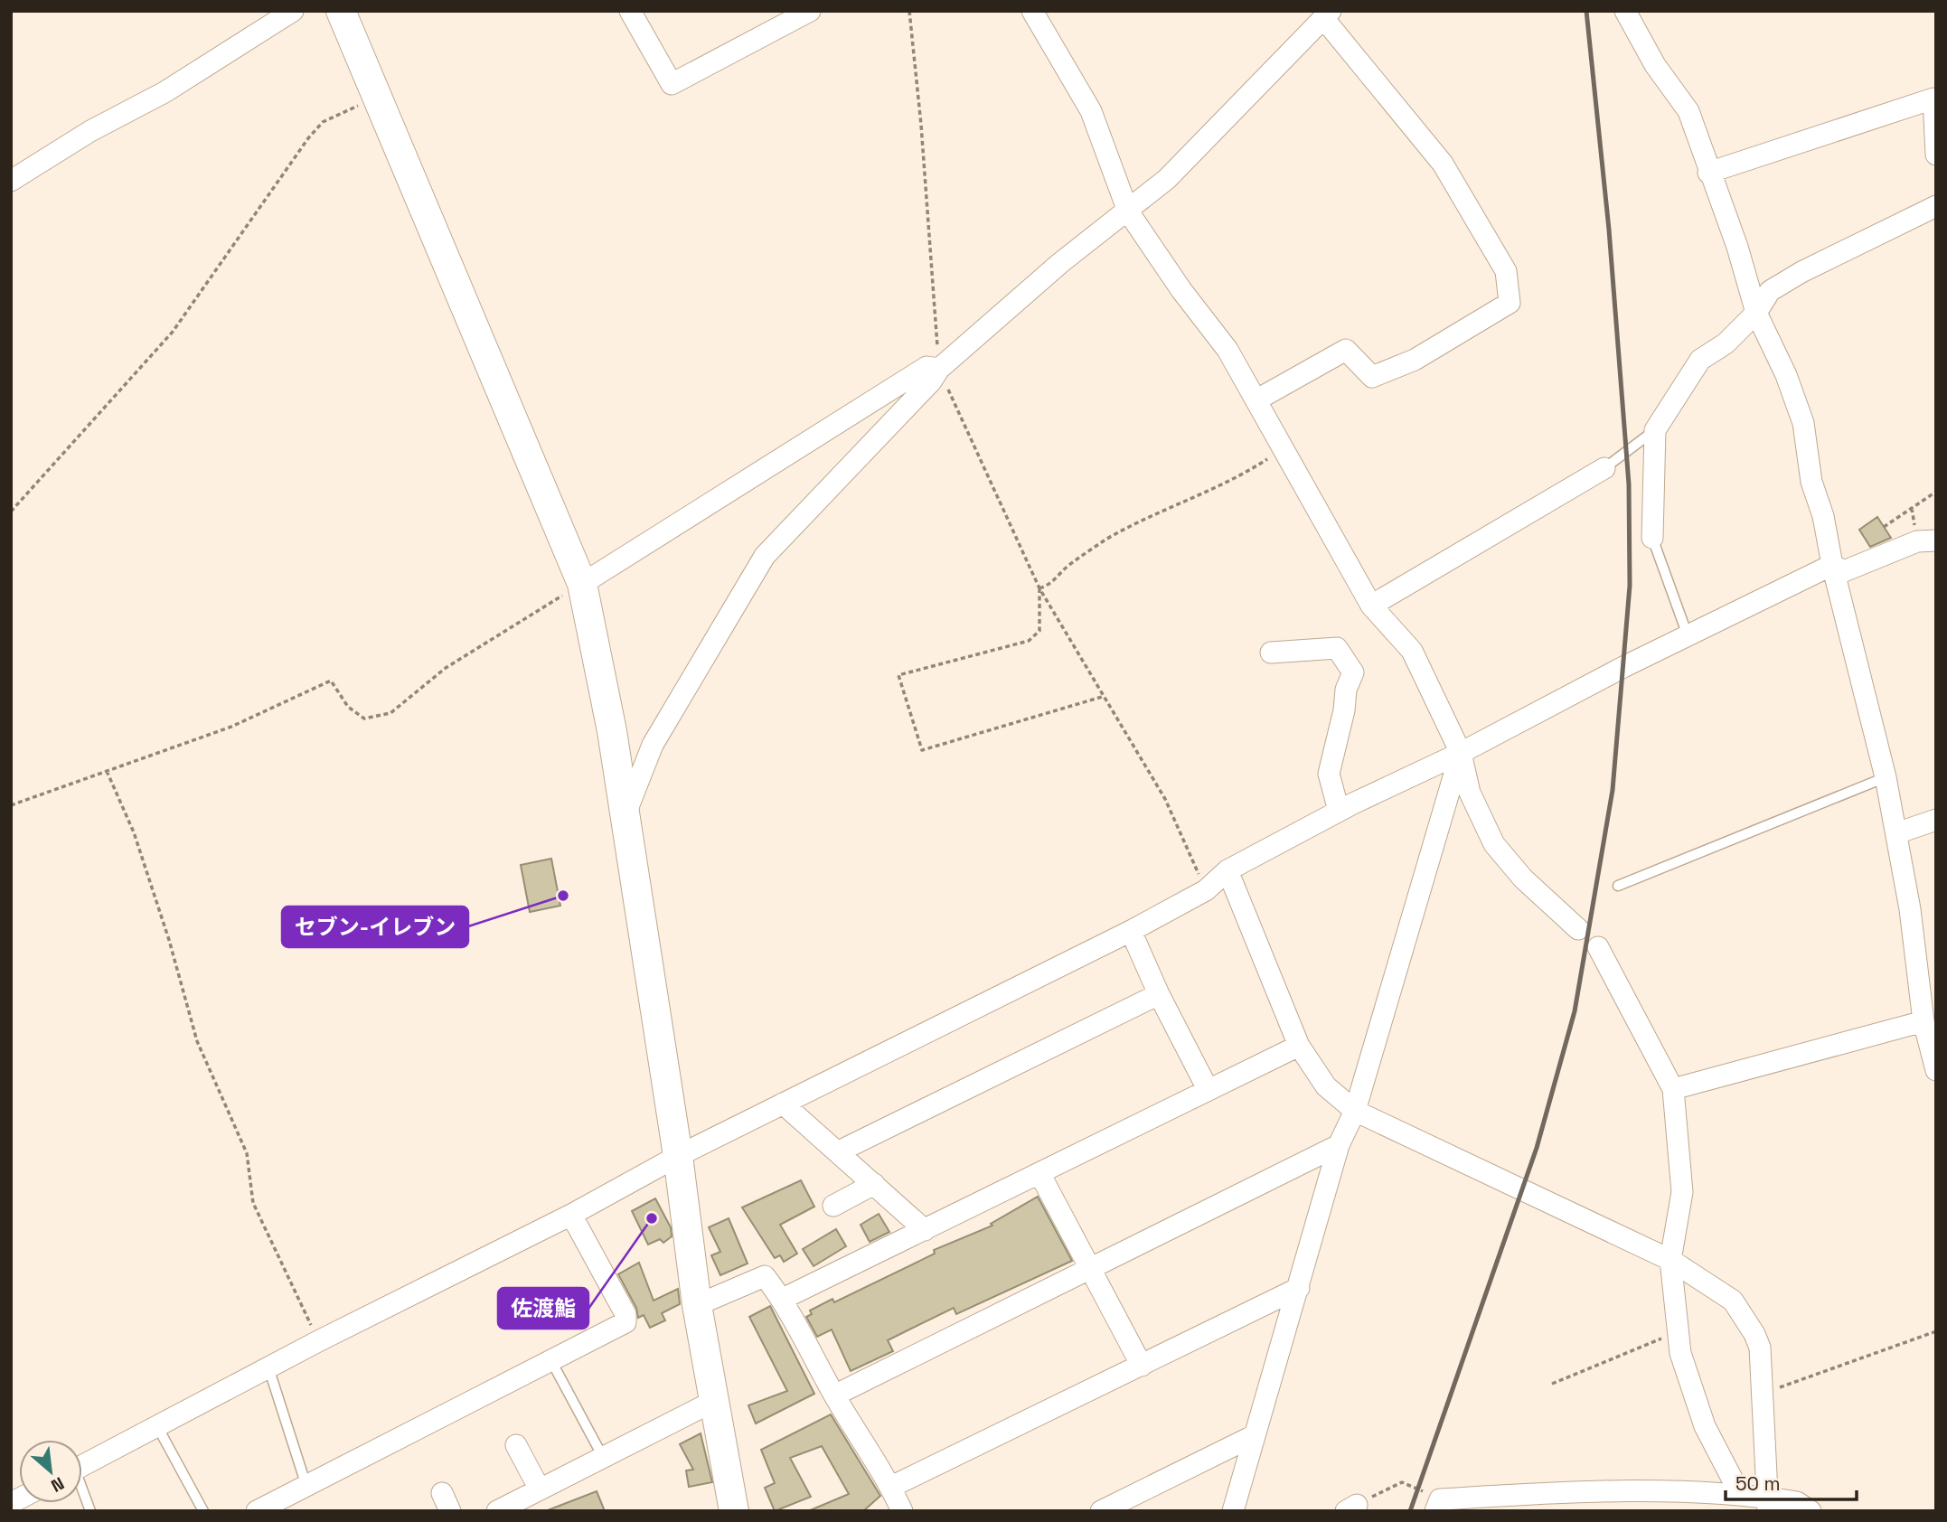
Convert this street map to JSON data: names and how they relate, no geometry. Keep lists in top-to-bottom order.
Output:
{
  "places": ["セブン-イレブン", "佐渡鮨"],
  "scale_bar": "50 m",
  "north": "bottom right"
}
